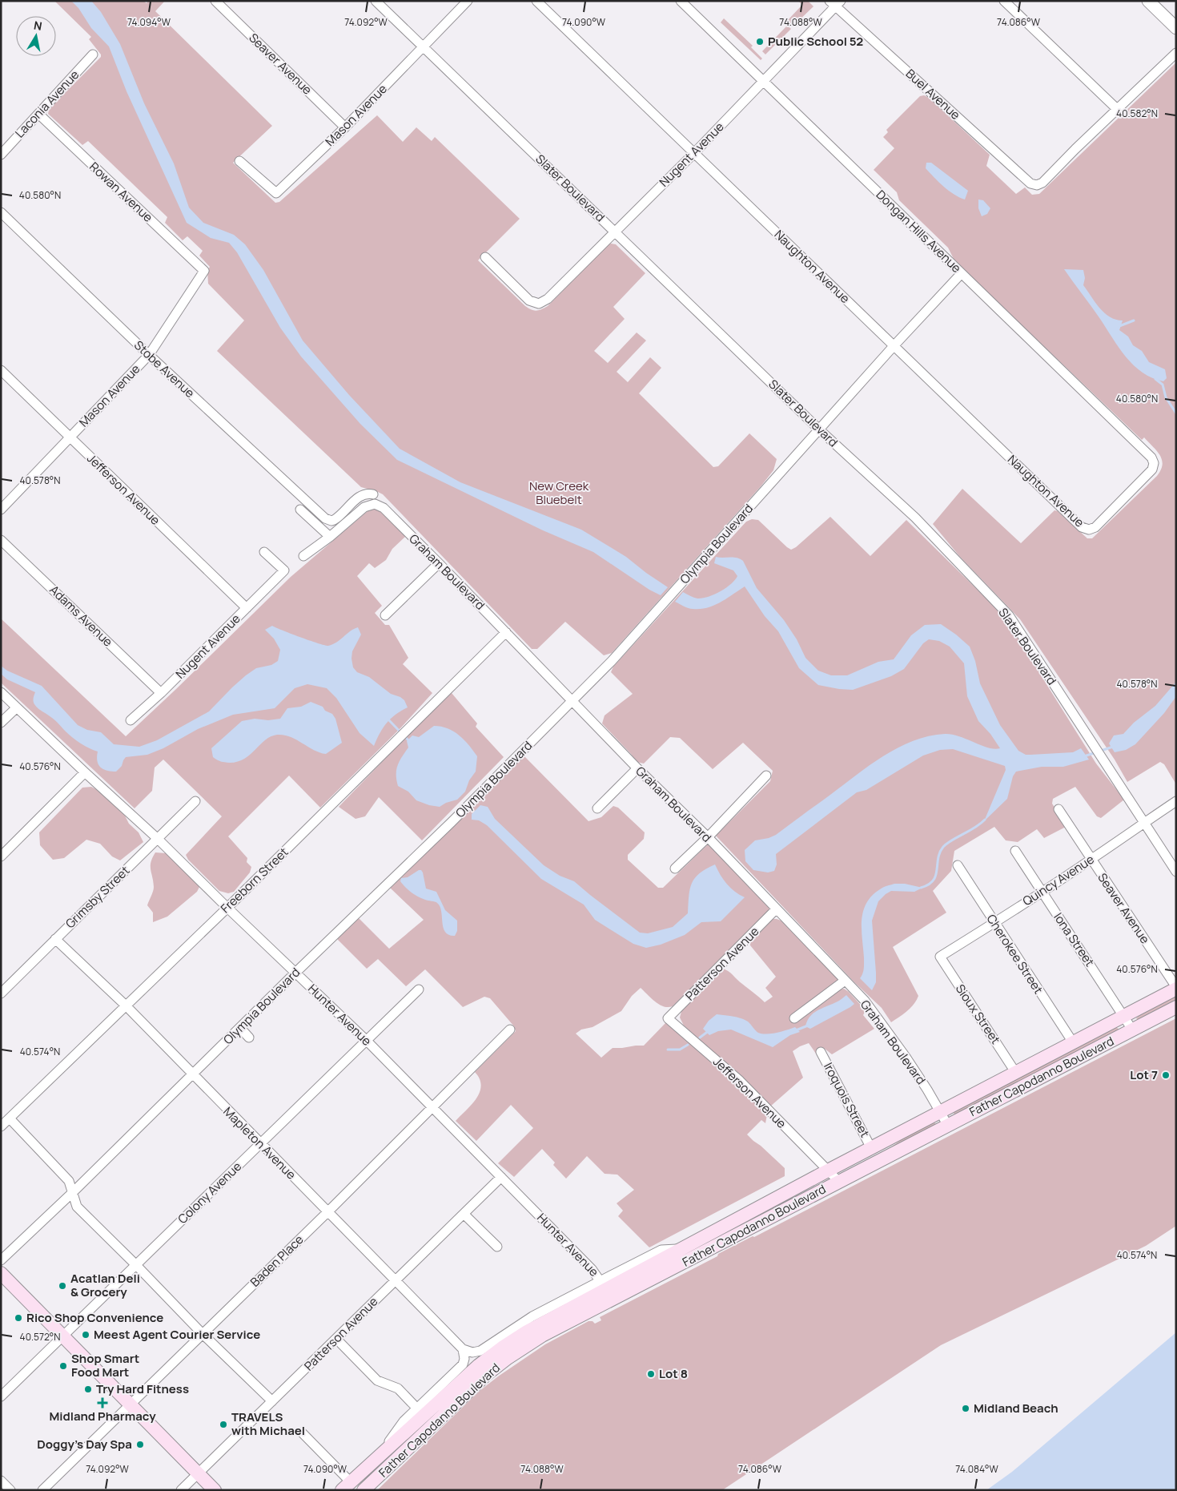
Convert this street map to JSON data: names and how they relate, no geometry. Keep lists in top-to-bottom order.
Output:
{
  "streets": {
    "main road": ["Father Capodanno Boulevard"],
    "street": [
      "Seaver Avenue",
      "Buel Avenue",
      "Laconia Avenue",
      "Mason Avenue",
      "Nugent Avenue",
      "Slater Boulevard",
      "Rowan Avenue",
      "Dongan Hills Avenue",
      "Naughton Avenue",
      "Stobe Avenue",
      "Jefferson Avenue",
      "Olympia Boulevard",
      "Graham Boulevard",
      "Adams Avenue",
      "Freeborn Street",
      "Quincy Avenue",
      "Grimsby Street",
      "Iona Street",
      "Cherokee Street",
      "Patterson Avenue",
      "Sioux Street",
      "Hunter Avenue",
      "Iroquois Street",
      "Mapleton Avenue",
      "Colony Avenue",
      "Baden Place"
    ]
  },
  "crossings": [
    ["Seaver Avenue", "Mason Avenue"],
    ["Seaver Avenue", "Quincy Avenue"],
    ["Seaver Avenue", "Father Capodanno Boulevard"],
    ["Buel Avenue", "Nugent Avenue"],
    ["Laconia Avenue", "Rowan Avenue"],
    ["Mason Avenue", "Slater Boulevard"],
    ["Mason Avenue", "Rowan Avenue"],
    ["Mason Avenue", "Stobe Avenue"],
    ["Mason Avenue", "Jefferson Avenue"],
    ["Nugent Avenue", "Slater Boulevard"],
    ["Nugent Avenue", "Dongan Hills Avenue"],
    ["Nugent Avenue", "Naughton Avenue"],
    ["Nugent Avenue", "Jefferson Avenue"],
    ["Nugent Avenue", "Adams Avenue"],
    ["Slater Boulevard", "Olympia Boulevard"],
    ["Slater Boulevard", "Quincy Avenue"],
    ["Dongan Hills Avenue", "Naughton Avenue"],
    ["Dongan Hills Avenue", "Olympia Boulevard"],
    ["Naughton Avenue", "Olympia Boulevard"],
    ["Stobe Avenue", "Graham Boulevard"],
    ["Jefferson Avenue", "Patterson Avenue"],
    ["Jefferson Avenue", "Father Capodanno Boulevard"],
    ["Olympia Boulevard", "Graham Boulevard"],
    ["Olympia Boulevard", "Hunter Avenue"],
    ["Olympia Boulevard", "Mapleton Avenue"],
    ["Graham Boulevard", "Freeborn Street"],
    ["Graham Boulevard", "Patterson Avenue"],
    ["Graham Boulevard", "Father Capodanno Boulevard"],
    ["Freeborn Street", "Hunter Avenue"],
    ["Freeborn Street", "Mapleton Avenue"],
    ["Quincy Avenue", "Iona Street"],
    ["Quincy Avenue", "Cherokee Street"],
    ["Quincy Avenue", "Sioux Street"],
    ["Grimsby Street", "Hunter Avenue"],
    ["Grimsby Street", "Mapleton Avenue"],
    ["Iona Street", "Father Capodanno Boulevard"],
    ["Cherokee Street", "Father Capodanno Boulevard"],
    ["Patterson Avenue", "Hunter Avenue"],
    ["Patterson Avenue", "Mapleton Avenue"],
    ["Sioux Street", "Father Capodanno Boulevard"],
    ["Hunter Avenue", "Father Capodanno Boulevard"],
    ["Hunter Avenue", "Colony Avenue"],
    ["Hunter Avenue", "Baden Place"],
    ["Father Capodanno Boulevard", "Iroquois Street"],
    ["Father Capodanno Boulevard", "Mapleton Avenue"],
    ["Mapleton Avenue", "Colony Avenue"],
    ["Mapleton Avenue", "Baden Place"]
  ],
  "parks": ["New Creek Bluebelt"],
  "places": {
    "other": [
      "Public School 52",
      "Lot 7",
      "Acatlan Deli & Grocery",
      "Rico Shop Convenience",
      "Meest Agent Courier Service",
      "Shop Smart Food Mart",
      "Lot 8",
      "Try Hard Fitness",
      "Midland Beach",
      "TRAVELS with Michael",
      "Doggy's Day Spa"
    ],
    "health": ["Midland Pharmacy"]
  },
  "north": "top",
  "coordinates": [
    "74.094°W",
    "74.092°W",
    "74.090°W",
    "74.088°W",
    "74.086°W",
    "40.582°N",
    "40.580°N",
    "40.578°N",
    "40.576°N",
    "40.574°N",
    "40.572°N",
    "74.084°W"
  ]
}
